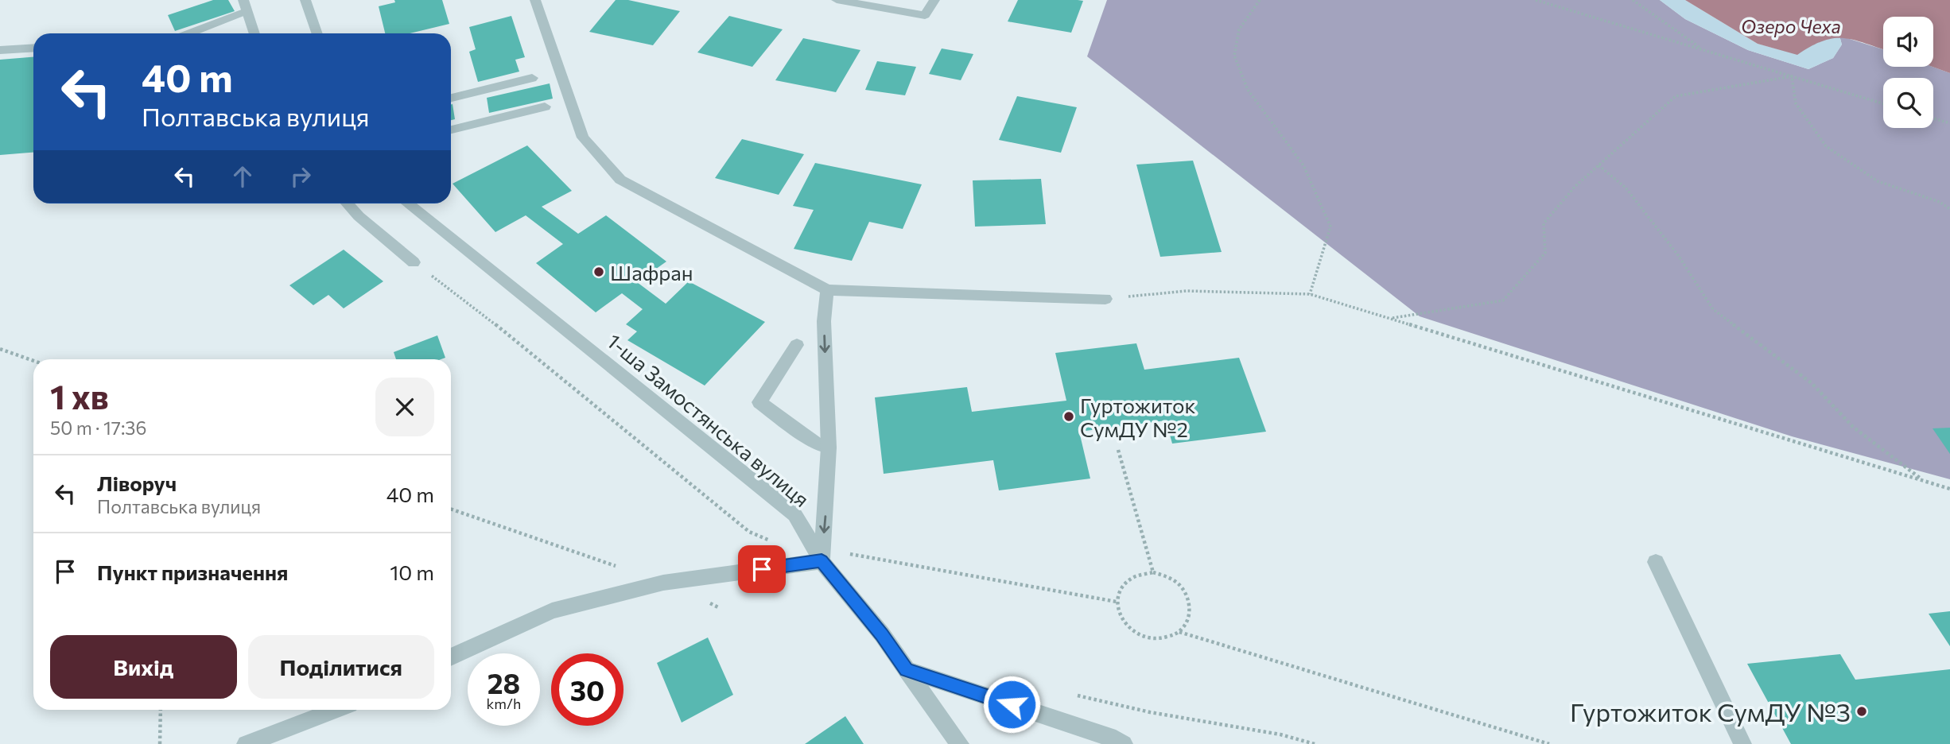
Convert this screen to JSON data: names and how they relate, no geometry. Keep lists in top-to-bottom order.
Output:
{
  "streets": {
    "street": ["1-ша Замостянська вулиця"]
  },
  "water": ["Озеро Чеха"],
  "places": ["Шафран", "Гуртожиток СумДУ №2", "Гуртожиток СумДУ №3"],
  "page": {
    "turn": ["40 m", "Полтавська вулиця"],
    "heading": ["1 хв", "50 m · 17:36"],
    "list": [
      {
        "name": "Ліворуч",
        "note": "Полтавська вулиця",
        "value": "40 m"
      },
      {
        "name": "Пункт призначення",
        "value": "10 m"
      }
    ],
    "buttons": ["Вихід", "Поділитися"],
    "speed": "28 km/h",
    "limit": "30"
  }
}
